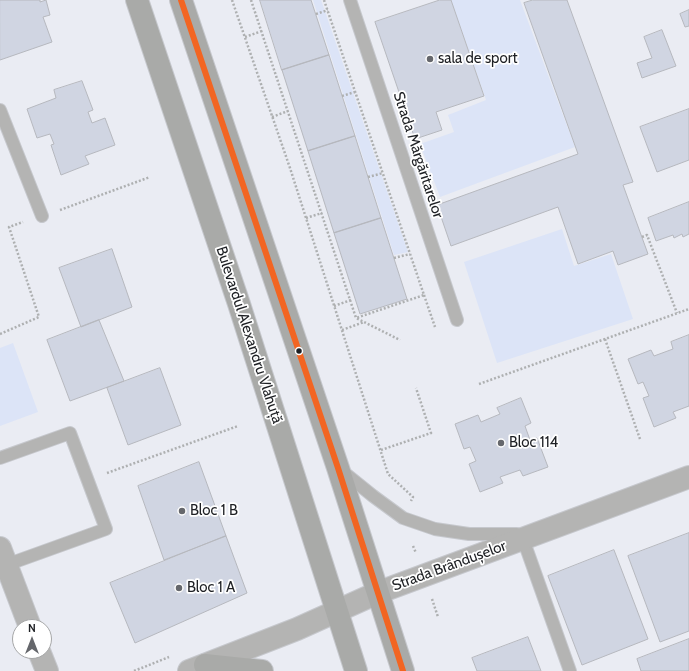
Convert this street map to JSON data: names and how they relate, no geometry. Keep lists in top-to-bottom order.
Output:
{
  "streets": {
    "main road": ["Bulevardul Alexandru Vlahuță"],
    "street": ["Strada Brândușelor"],
    "lane": ["Strada Mărgăritarelor"]
  },
  "crossings": [
    ["Bulevardul Alexandru Vlahuță", "Strada Brândușelor"]
  ],
  "places": [
    "sala de sport",
    "Bloc 114",
    "Bloc 1 B",
    "Bloc 1 A"
  ],
  "north": "top"
}
